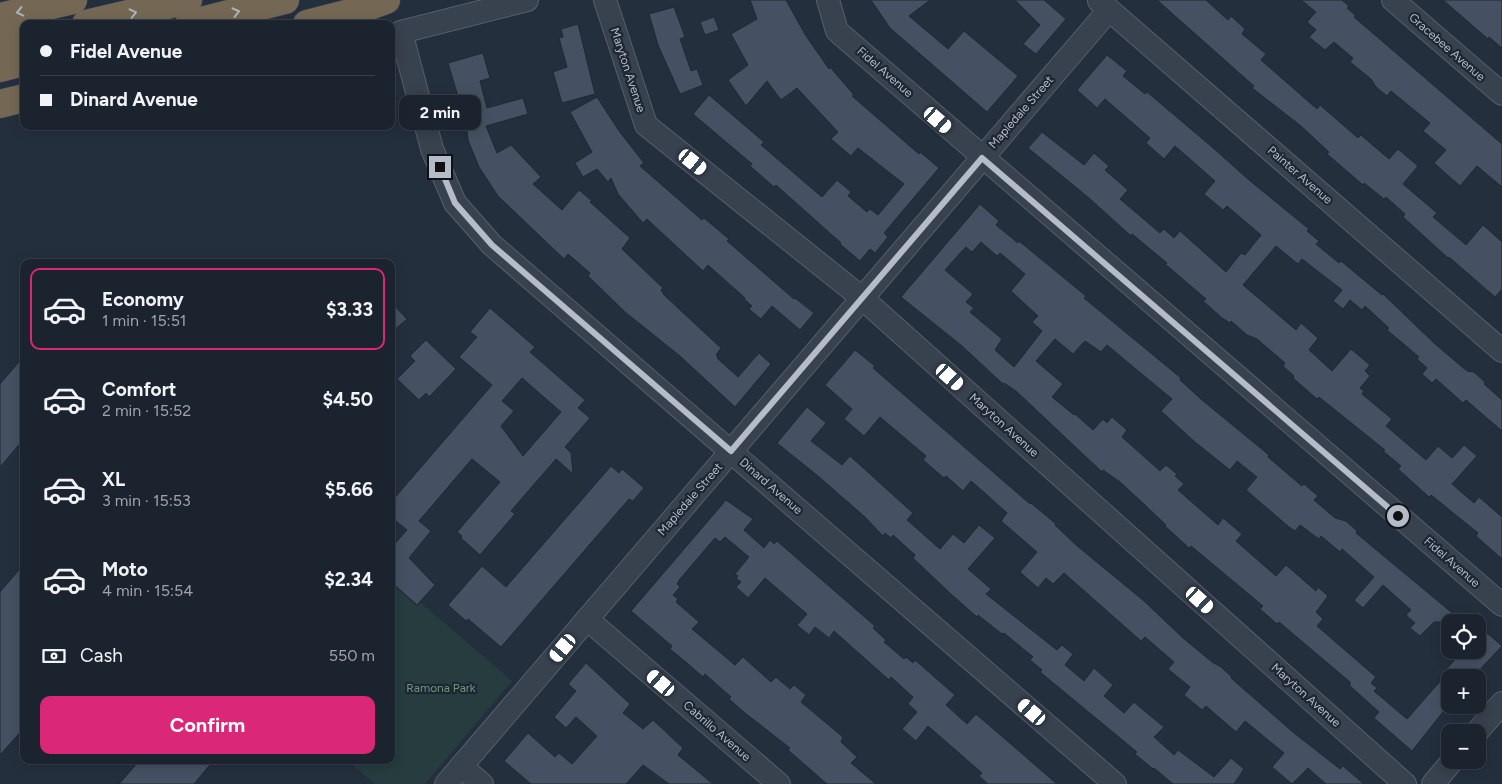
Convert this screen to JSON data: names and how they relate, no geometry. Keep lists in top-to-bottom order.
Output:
{
  "streets": {
    "street": [
      "Gracebee Avenue",
      "Maryton Avenue",
      "Fidel Avenue",
      "Mapledale Street",
      "Painter Avenue",
      "Dinard Avenue",
      "Cabrillo Avenue"
    ]
  },
  "crossings": [
    ["Maryton Avenue", "Mapledale Street"],
    ["Fidel Avenue", "Mapledale Street"],
    ["Mapledale Street", "Painter Avenue"],
    ["Mapledale Street", "Dinard Avenue"],
    ["Mapledale Street", "Cabrillo Avenue"]
  ],
  "parks": ["Ramona Park"],
  "page": {
    "banner": ["Fidel Avenue", "Dinard Avenue"],
    "bubble": "2 min",
    "list": [
      {
        "name": "Economy",
        "note": "1 min · 15:51",
        "value": "$3.33"
      },
      {
        "name": "Comfort",
        "note": "2 min · 15:52",
        "value": "$4.50"
      },
      {
        "name": "XL",
        "note": "3 min · 15:53",
        "value": "$5.66"
      },
      {
        "name": "Moto",
        "note": "4 min · 15:54",
        "value": "$2.34"
      }
    ],
    "map_buttons": ["+", "−"],
    "pay": ["Cash", "550 m"],
    "buttons": "Confirm"
  }
}
